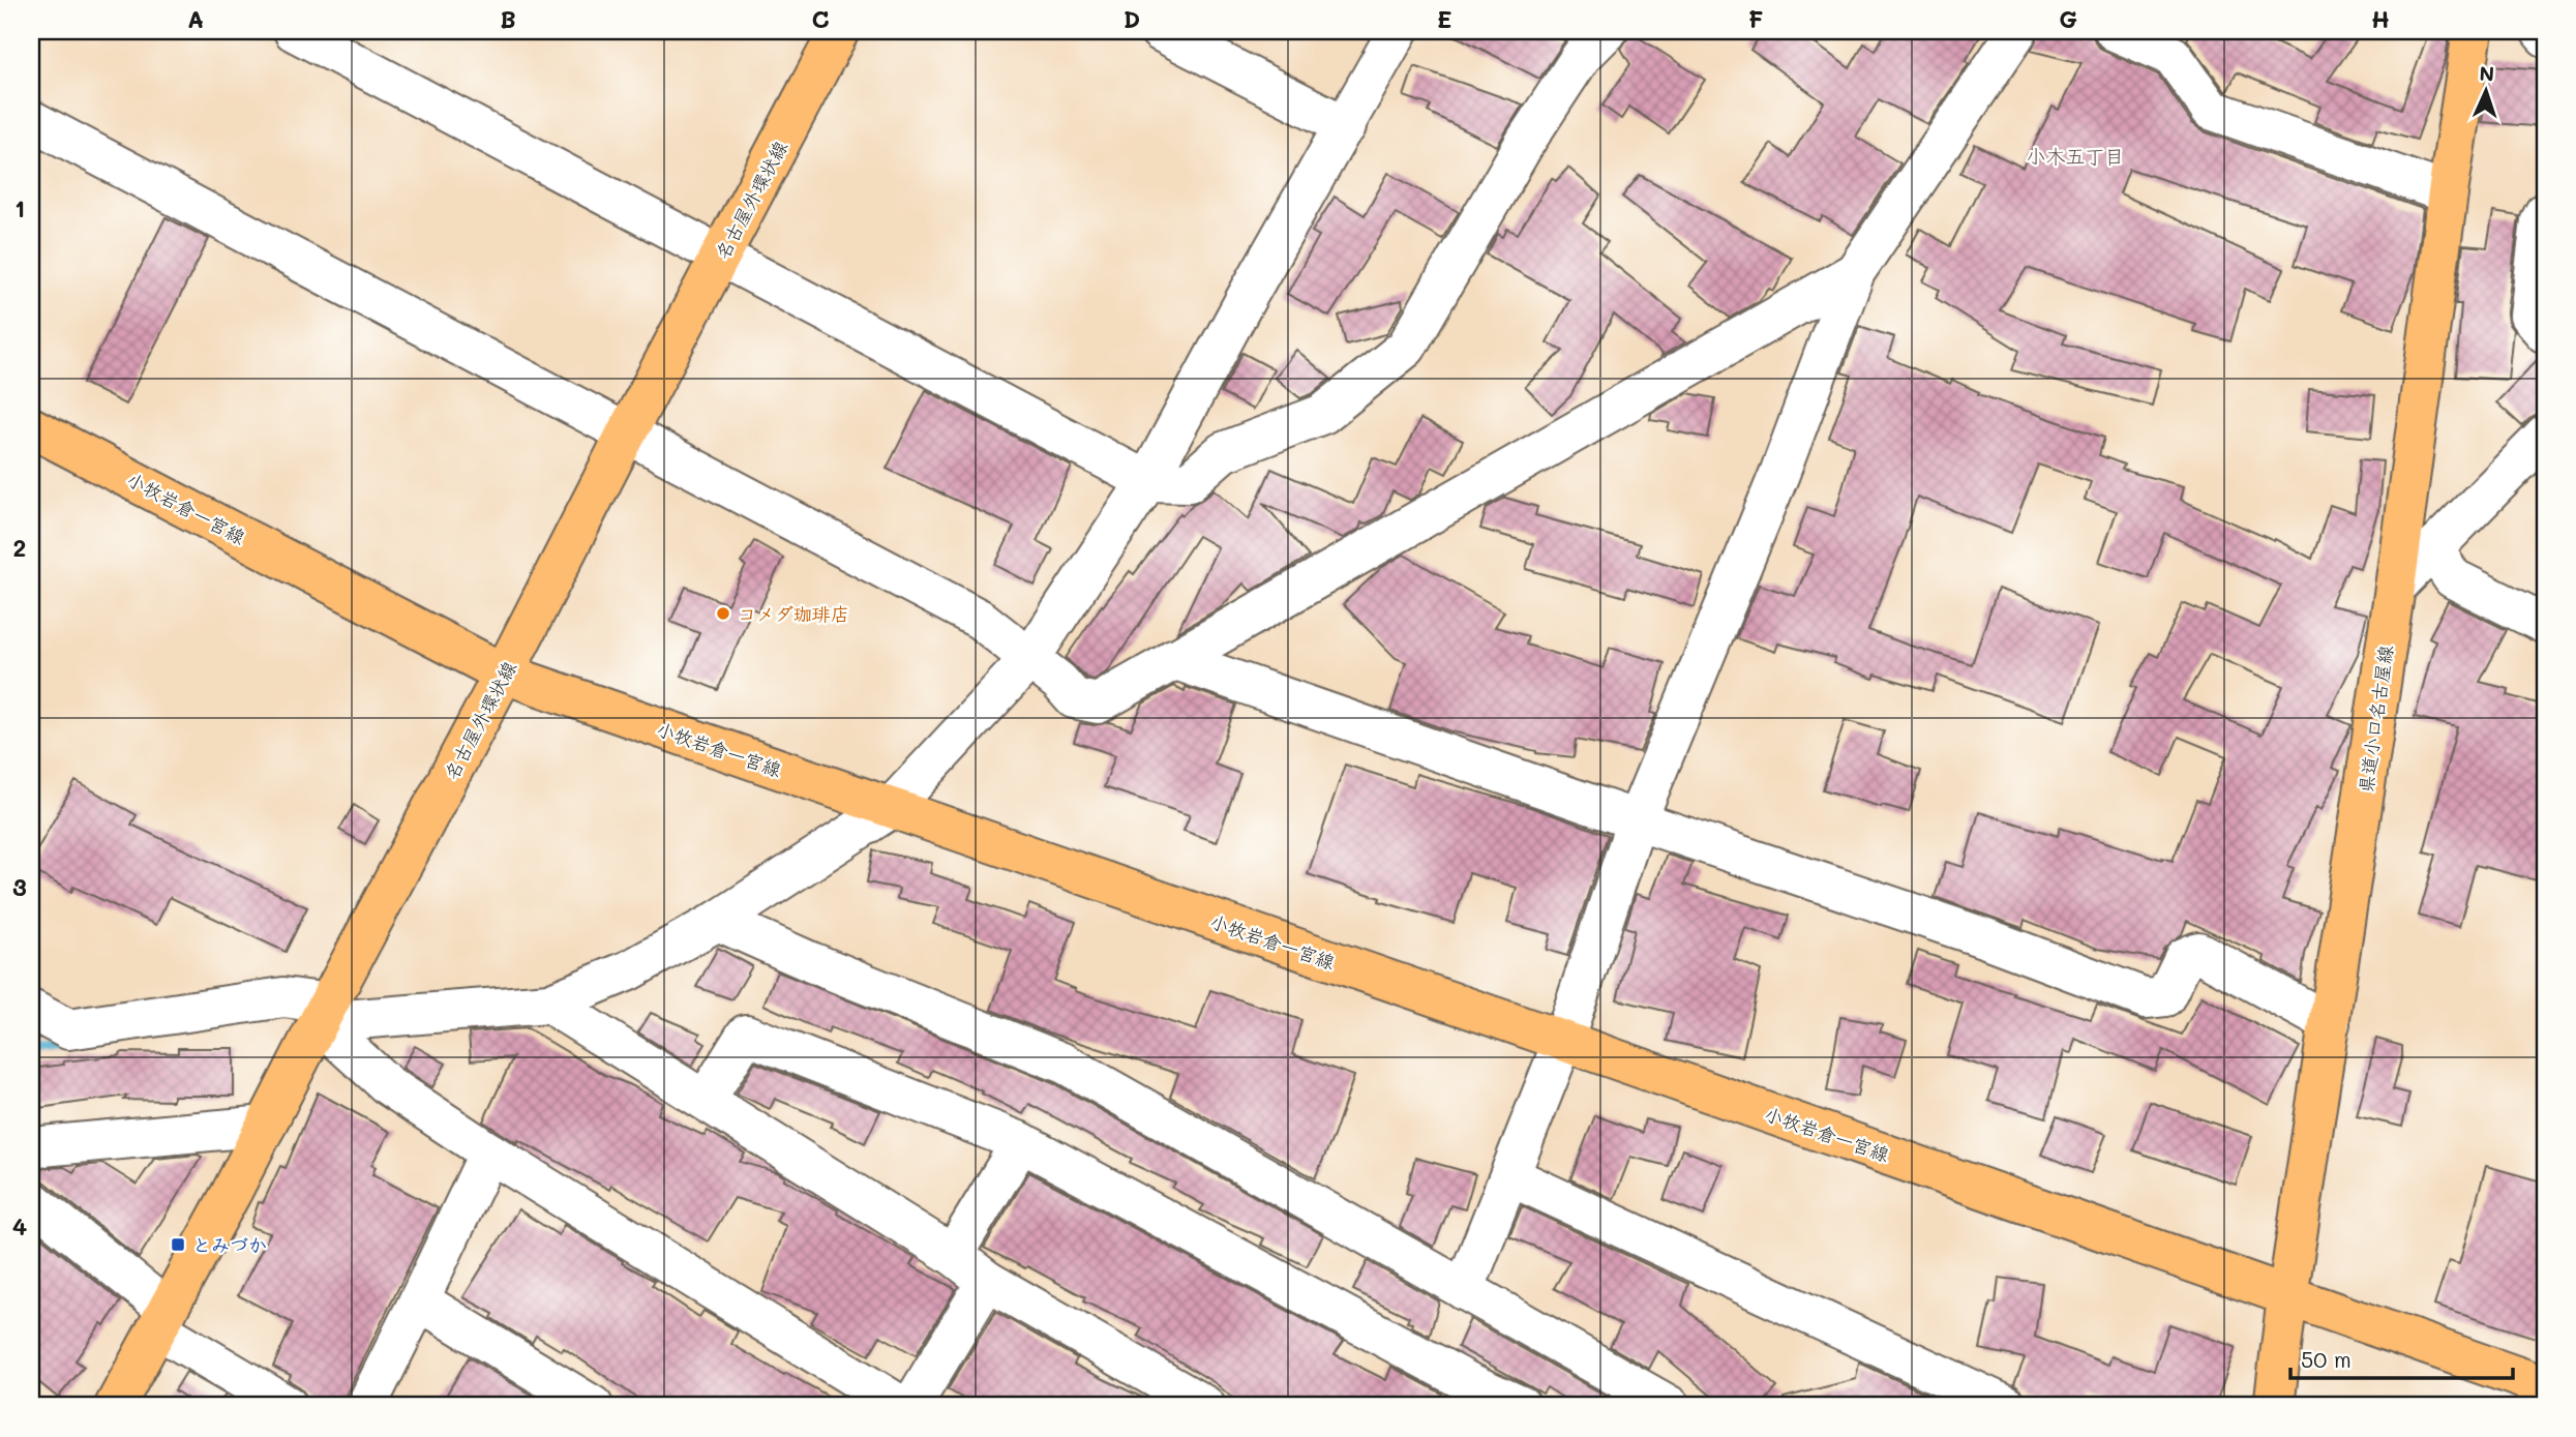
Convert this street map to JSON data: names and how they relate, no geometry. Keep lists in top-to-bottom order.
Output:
{
  "streets": {
    "main road": ["名古屋外環状線", "小牧岩倉一宮線", "県道小口名古屋線"]
  },
  "crossings": [
    ["名古屋外環状線", "小牧岩倉一宮線"],
    ["小牧岩倉一宮線", "県道小口名古屋線"]
  ],
  "districts": ["小木五丁目"],
  "places": {
    "other": ["コメダ珈琲店"],
    "transit": ["とみづか"]
  },
  "scale_bar": "50 m",
  "north": "top",
  "grid": {
    "columns": [
      "A",
      "B",
      "C",
      "D",
      "E",
      "F",
      "G",
      "H"
    ],
    "rows": [
      "1",
      "2",
      "3",
      "4"
    ]
  }
}
